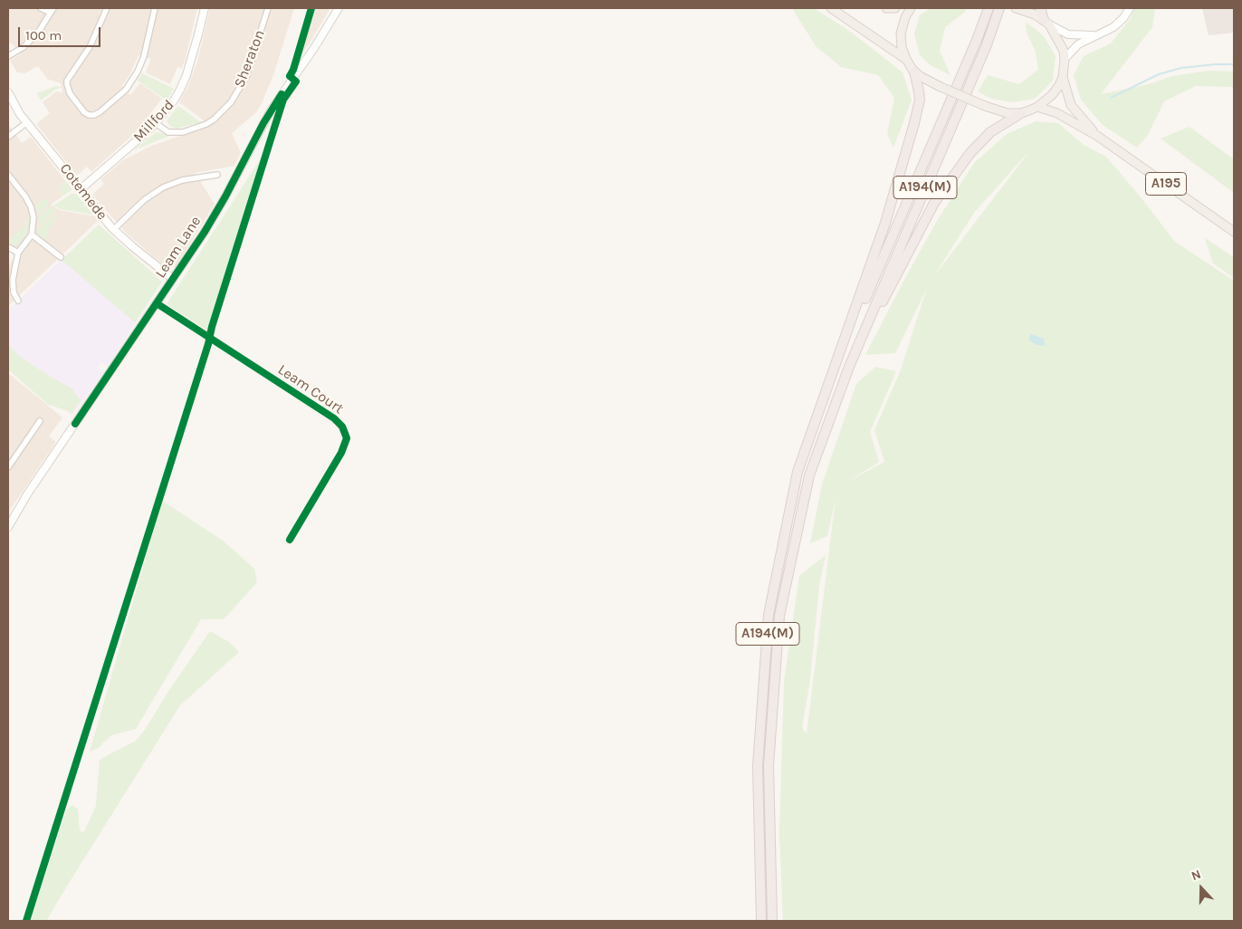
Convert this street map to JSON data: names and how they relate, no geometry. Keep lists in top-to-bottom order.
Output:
{
  "streets": {
    "highway": ["A194(M)"],
    "main road": ["A195"],
    "street": [
      "Sheraton",
      "Millford",
      "Cotemede",
      "Leam Lane",
      "Leam Court"
    ]
  },
  "crossings": [
    ["Sheraton", "Millford"],
    ["Millford", "Cotemede"],
    ["Cotemede", "Leam Lane"],
    ["Leam Lane", "Leam Court"]
  ],
  "scale_bar": "100 m",
  "north": "top"
}
